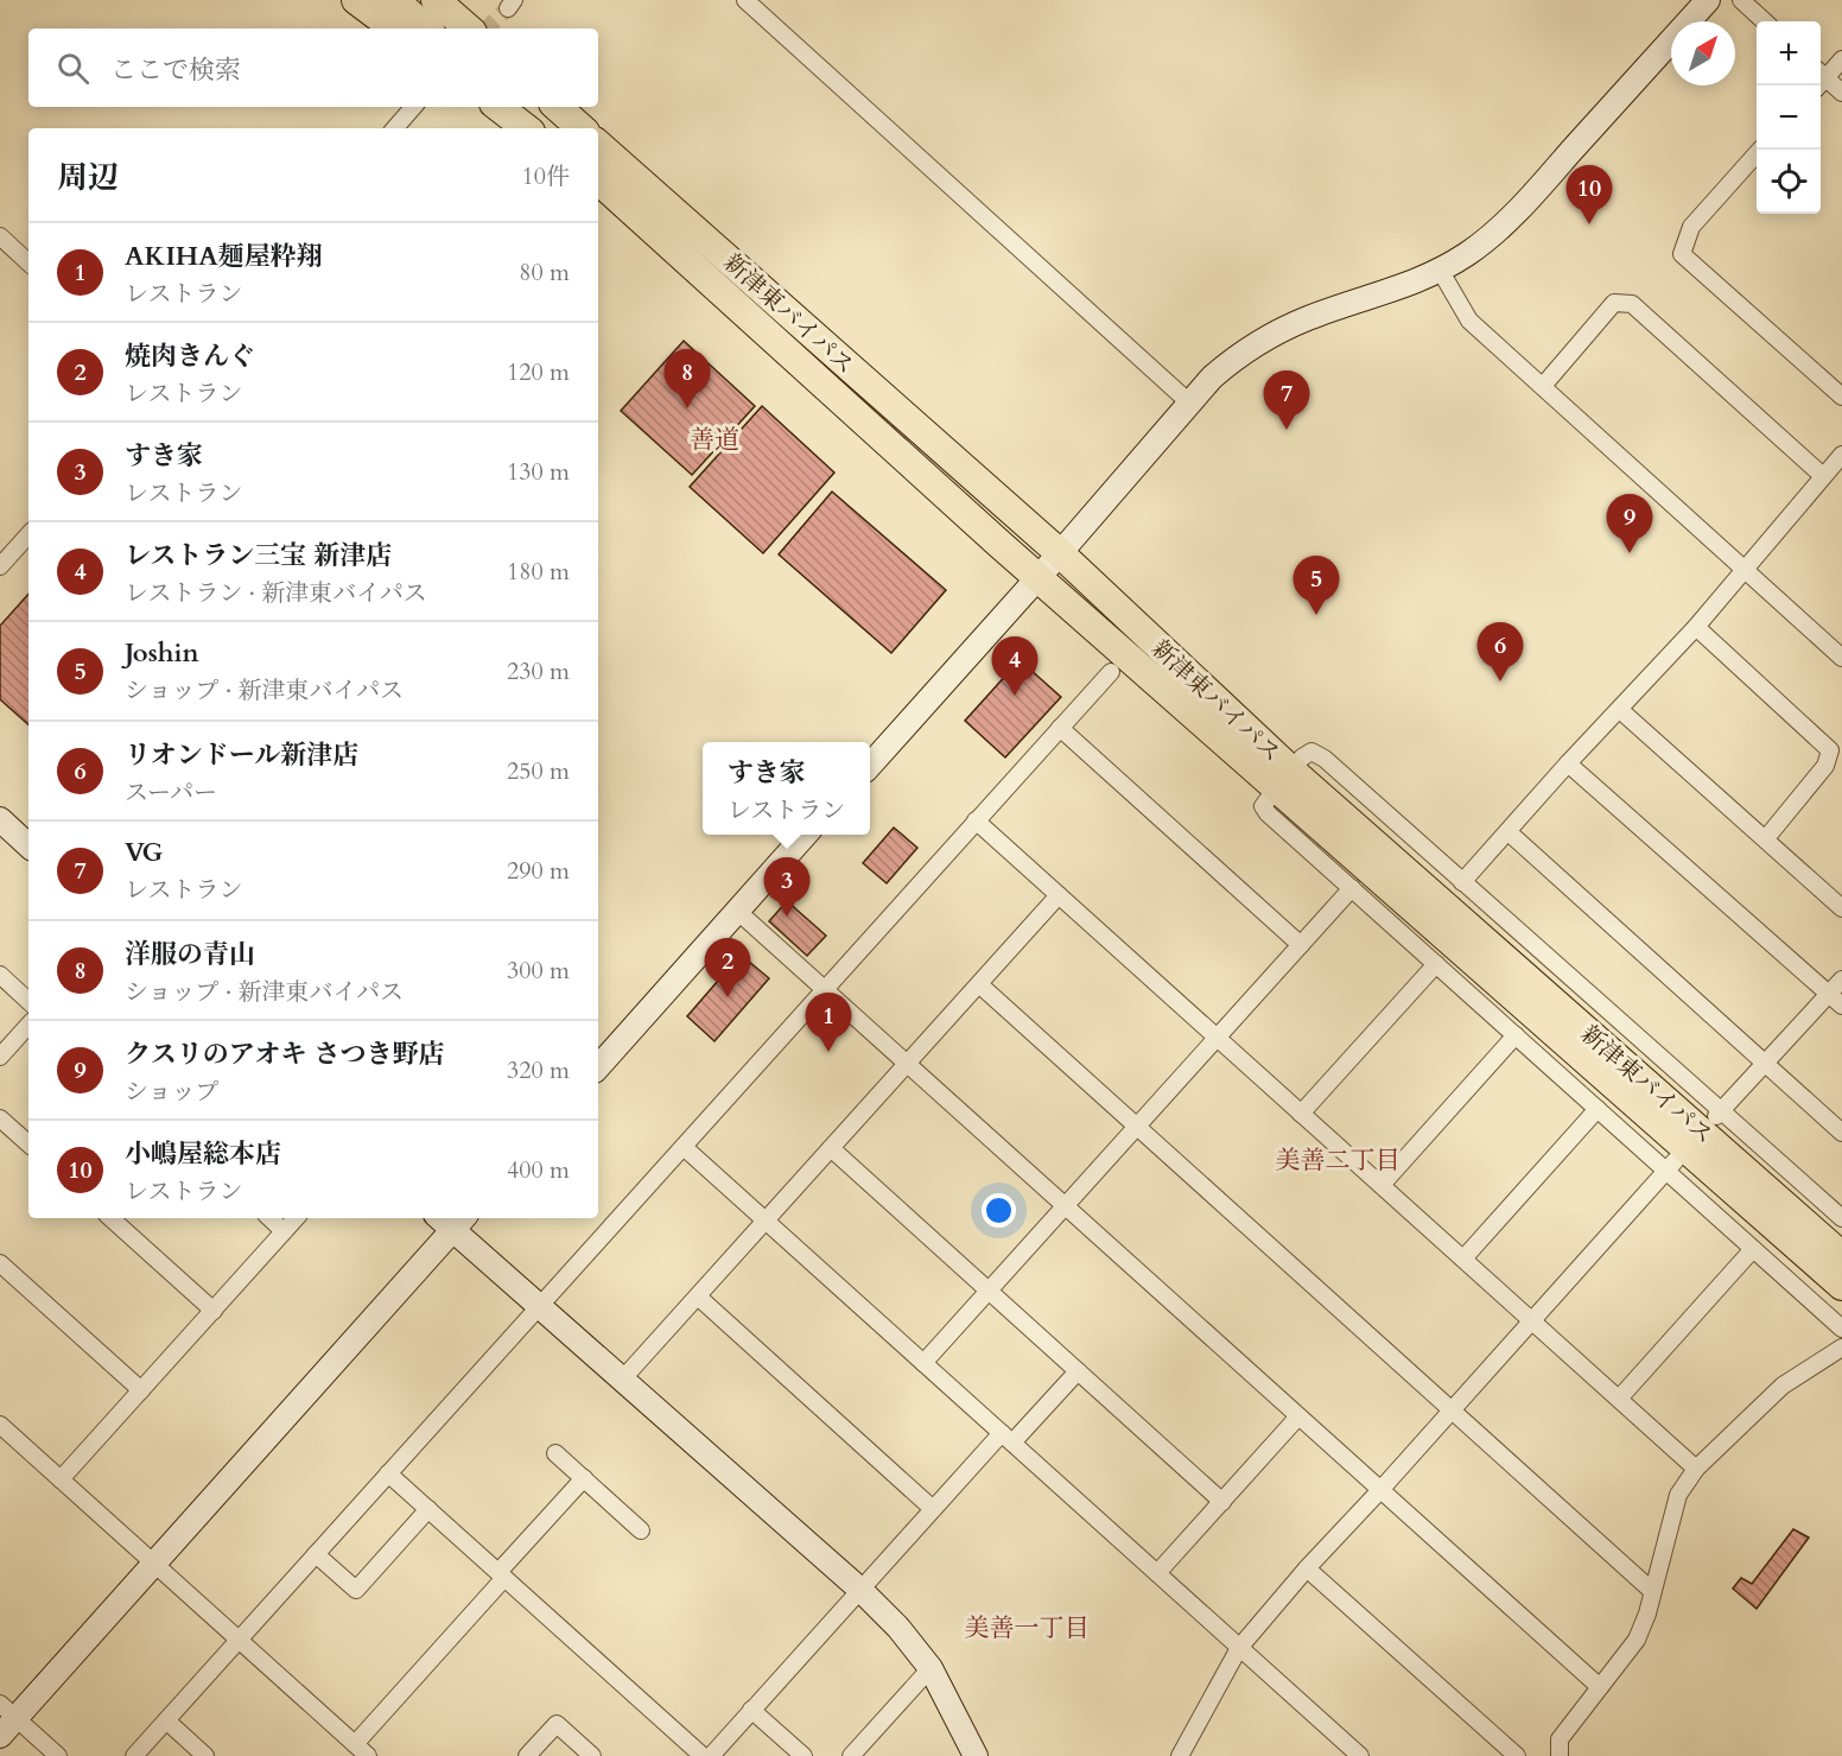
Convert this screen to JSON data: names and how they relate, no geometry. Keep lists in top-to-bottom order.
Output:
{
  "streets": {
    "highway": ["新津東バイパス"]
  },
  "districts": ["善道", "美善二丁目", "美善一丁目"],
  "north": "top right",
  "page": {
    "map_buttons": ["+", "−"],
    "search": "ここで検索",
    "heading": ["周辺", "10件"],
    "pins": [
      "10",
      "8",
      "7",
      "9",
      "5",
      "6",
      "4",
      "3",
      "2",
      "1"
    ],
    "list": [
      {
        "mark": "1",
        "name": "AKIHA麺屋粋翔",
        "note": "レストラン",
        "value": "80 m"
      },
      {
        "mark": "2",
        "name": "焼肉きんぐ",
        "note": "レストラン",
        "value": "120 m"
      },
      {
        "mark": "3",
        "name": "すき家",
        "note": "レストラン",
        "value": "130 m"
      },
      {
        "mark": "4",
        "name": "レストラン三宝 新津店",
        "note": "レストラン · 新津東バイパス",
        "value": "180 m"
      },
      {
        "mark": "5",
        "name": "Joshin",
        "note": "ショップ · 新津東バイパス",
        "value": "230 m"
      },
      {
        "mark": "6",
        "name": "リオンドール新津店",
        "note": "スーパー",
        "value": "250 m"
      },
      {
        "mark": "7",
        "name": "VG",
        "note": "レストラン",
        "value": "290 m"
      },
      {
        "mark": "8",
        "name": "洋服の青山",
        "note": "ショップ · 新津東バイパス",
        "value": "300 m"
      },
      {
        "mark": "9",
        "name": "クスリのアオキ さつき野店",
        "note": "ショップ",
        "value": "320 m"
      },
      {
        "mark": "10",
        "name": "小嶋屋総本店",
        "note": "レストラン",
        "value": "400 m"
      }
    ],
    "popup": ["すき家", "レストラン"]
  }
}
